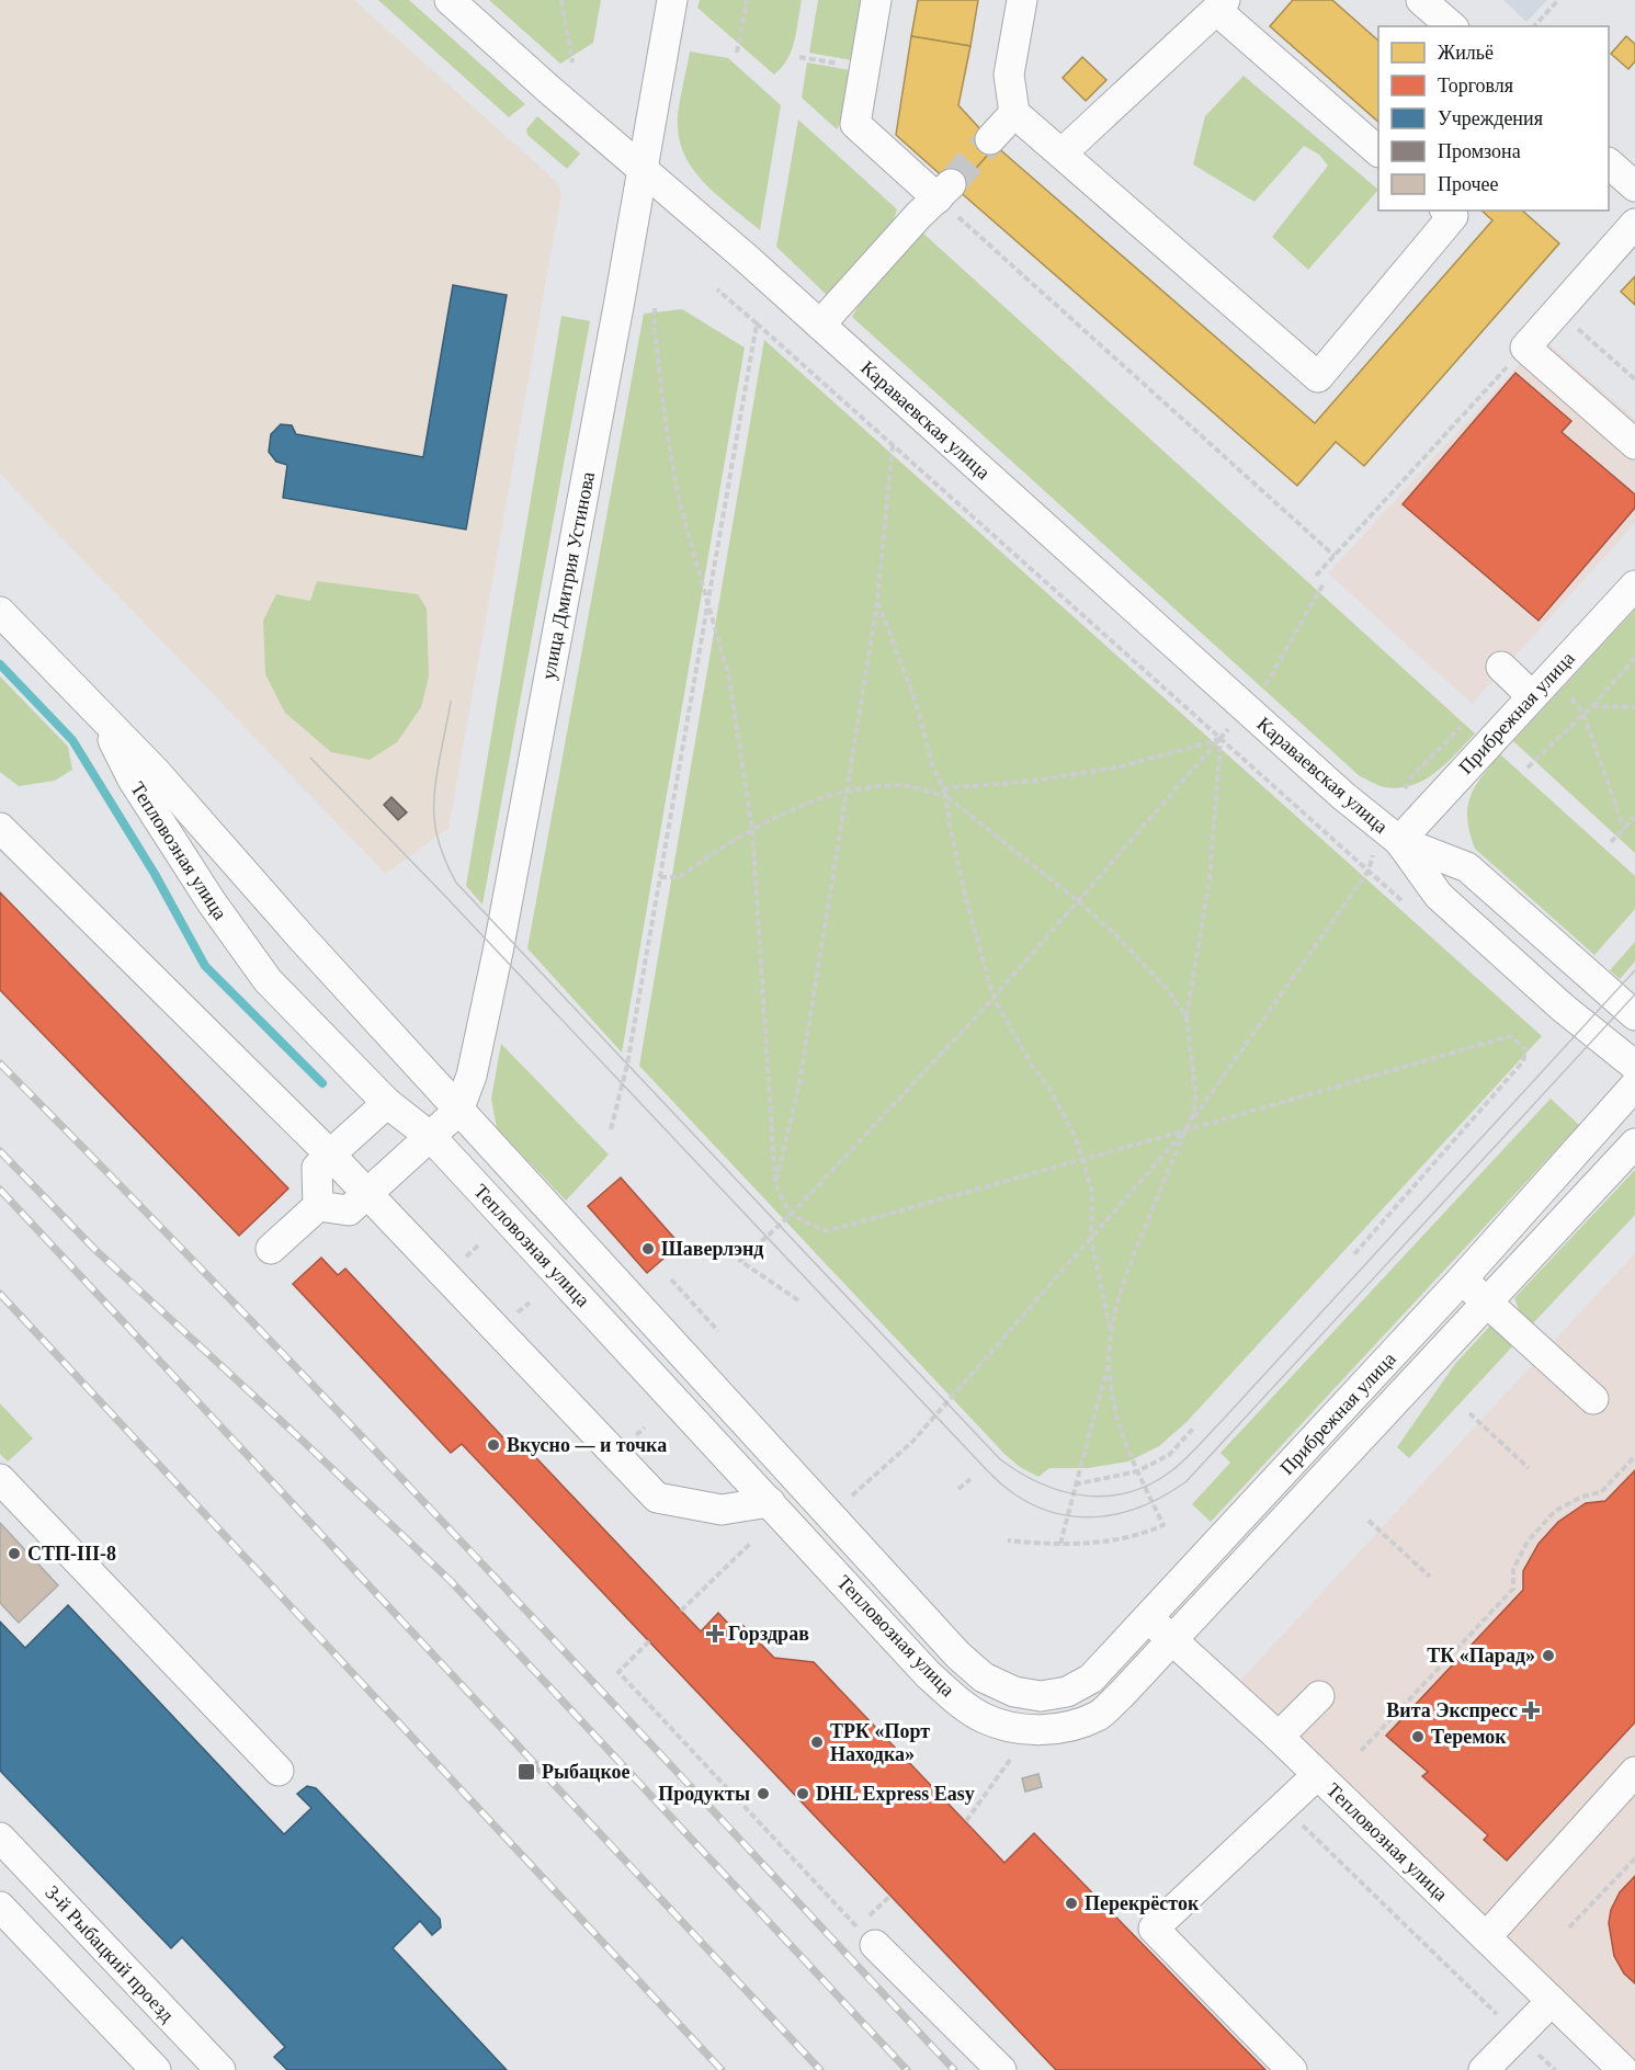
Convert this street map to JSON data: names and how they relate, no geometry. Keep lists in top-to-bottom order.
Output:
{
  "streets": {
    "street": [
      "Караваевская улица",
      "улица Дмитрия Устинова",
      "Прибрежная улица",
      "Тепловозная улица",
      "3-й Рыбацкий проезд"
    ]
  },
  "crossings": [
    ["Караваевская улица", "улица Дмитрия Устинова"],
    ["Караваевская улица", "Прибрежная улица"],
    ["улица Дмитрия Устинова", "Тепловозная улица"],
    ["Прибрежная улица", "Тепловозная улица"]
  ],
  "places": {
    "other": [
      "Шаверлэнд",
      "Вкусно — и точка",
      "СТП-III-8",
      "ТК «Парад»",
      "Теремок",
      "ТРК «Порт Находка»",
      "Продукты",
      "DHL Express Easy",
      "Перекрёсток"
    ],
    "health": ["Горздрав", "Вита Экспресс"],
    "transit": ["Рыбацкое"]
  },
  "legend": [
    "Жильё",
    "Торговля",
    "Учреждения",
    "Промзона",
    "Прочее"
  ]
}
